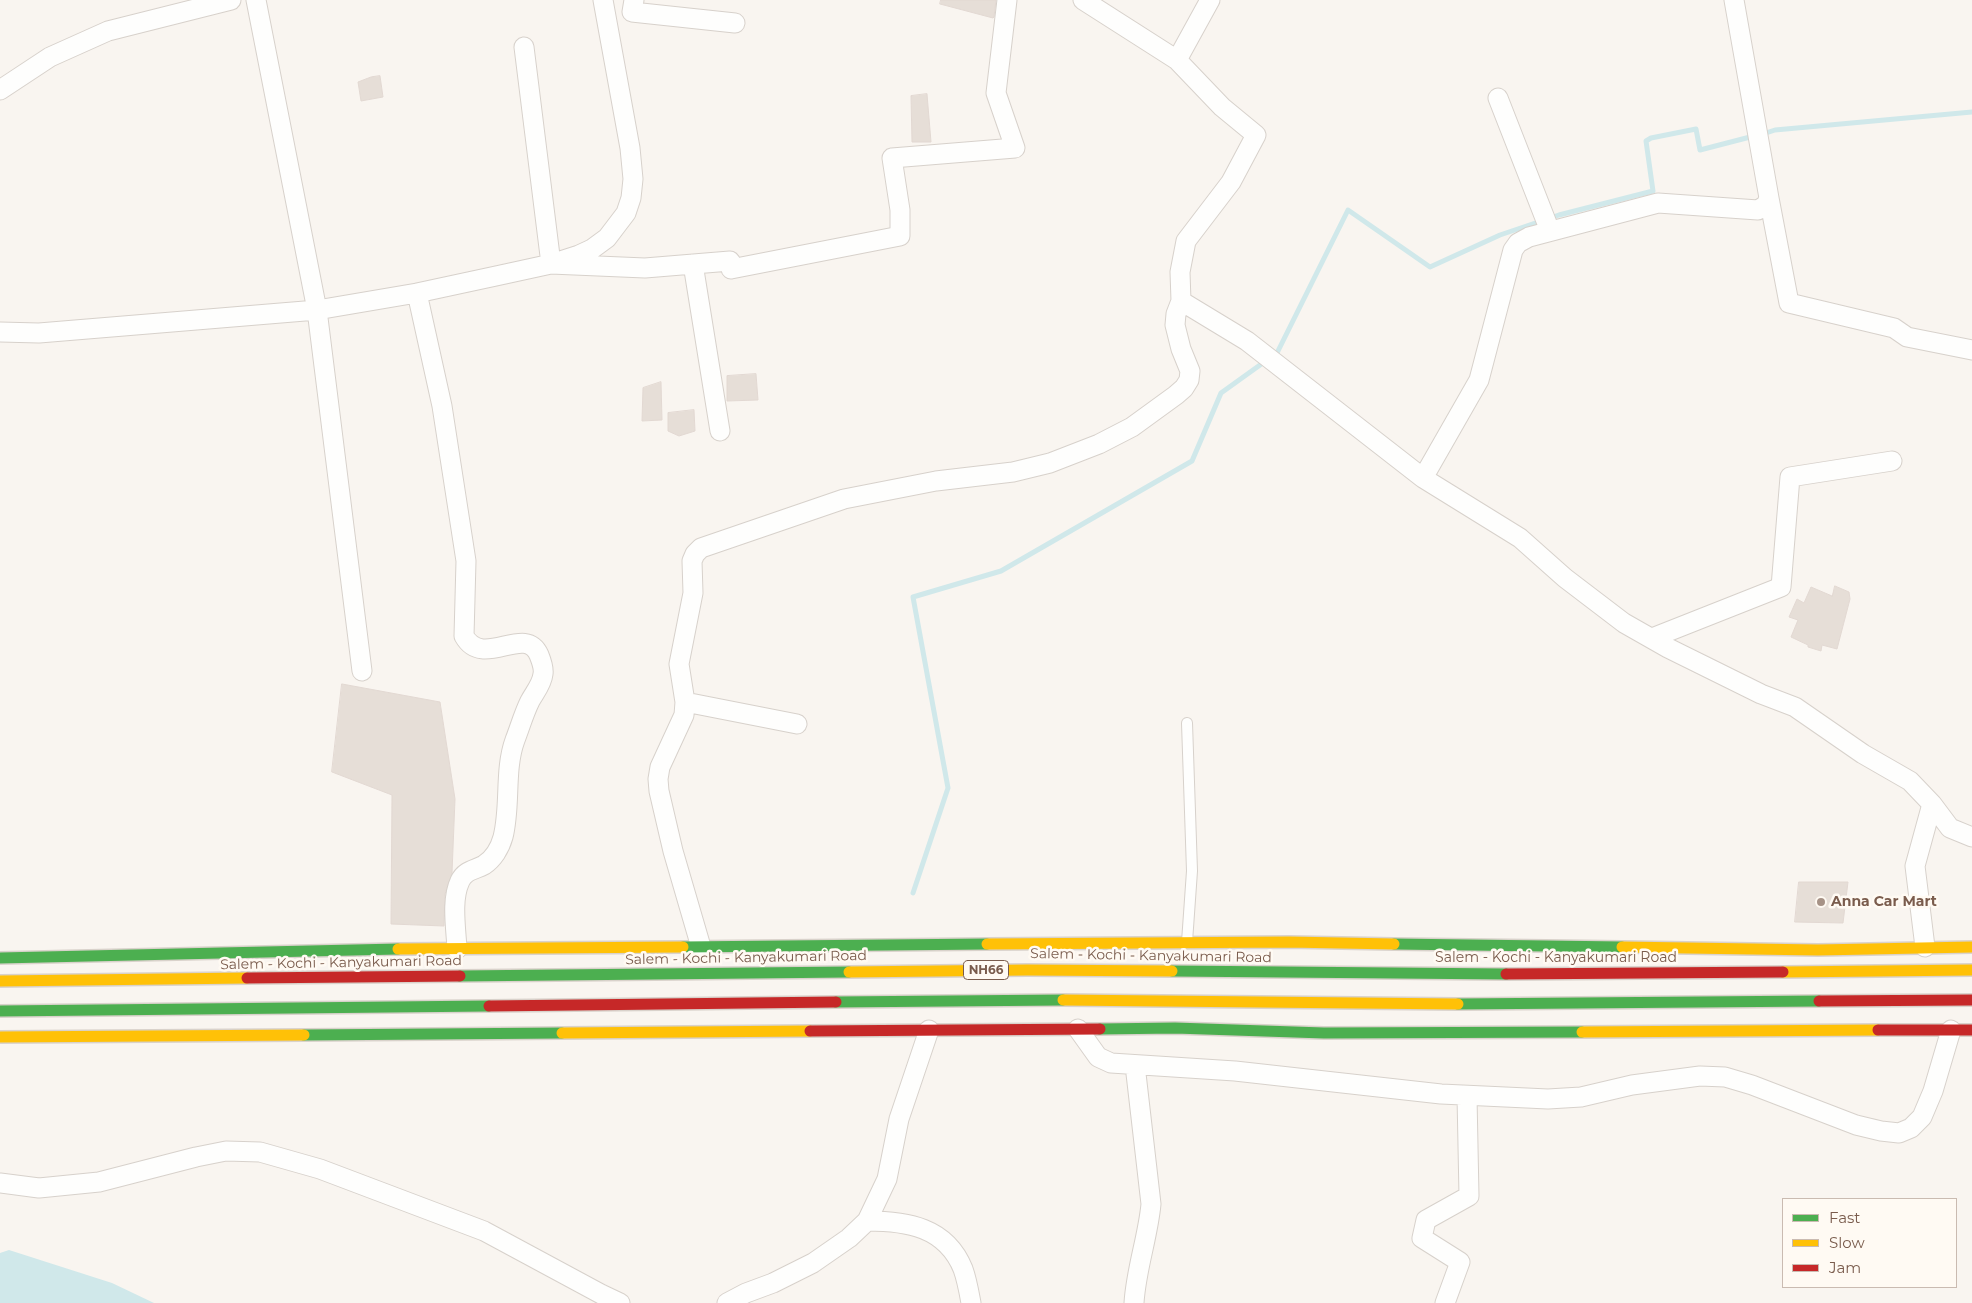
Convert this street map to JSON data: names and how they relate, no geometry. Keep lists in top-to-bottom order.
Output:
{
  "streets": {
    "main road": ["Salem - Kochi - Kanyakumari Road", "NH66"]
  },
  "places": ["Anna Car Mart"],
  "legend": ["Fast", "Slow", "Jam"]
}
